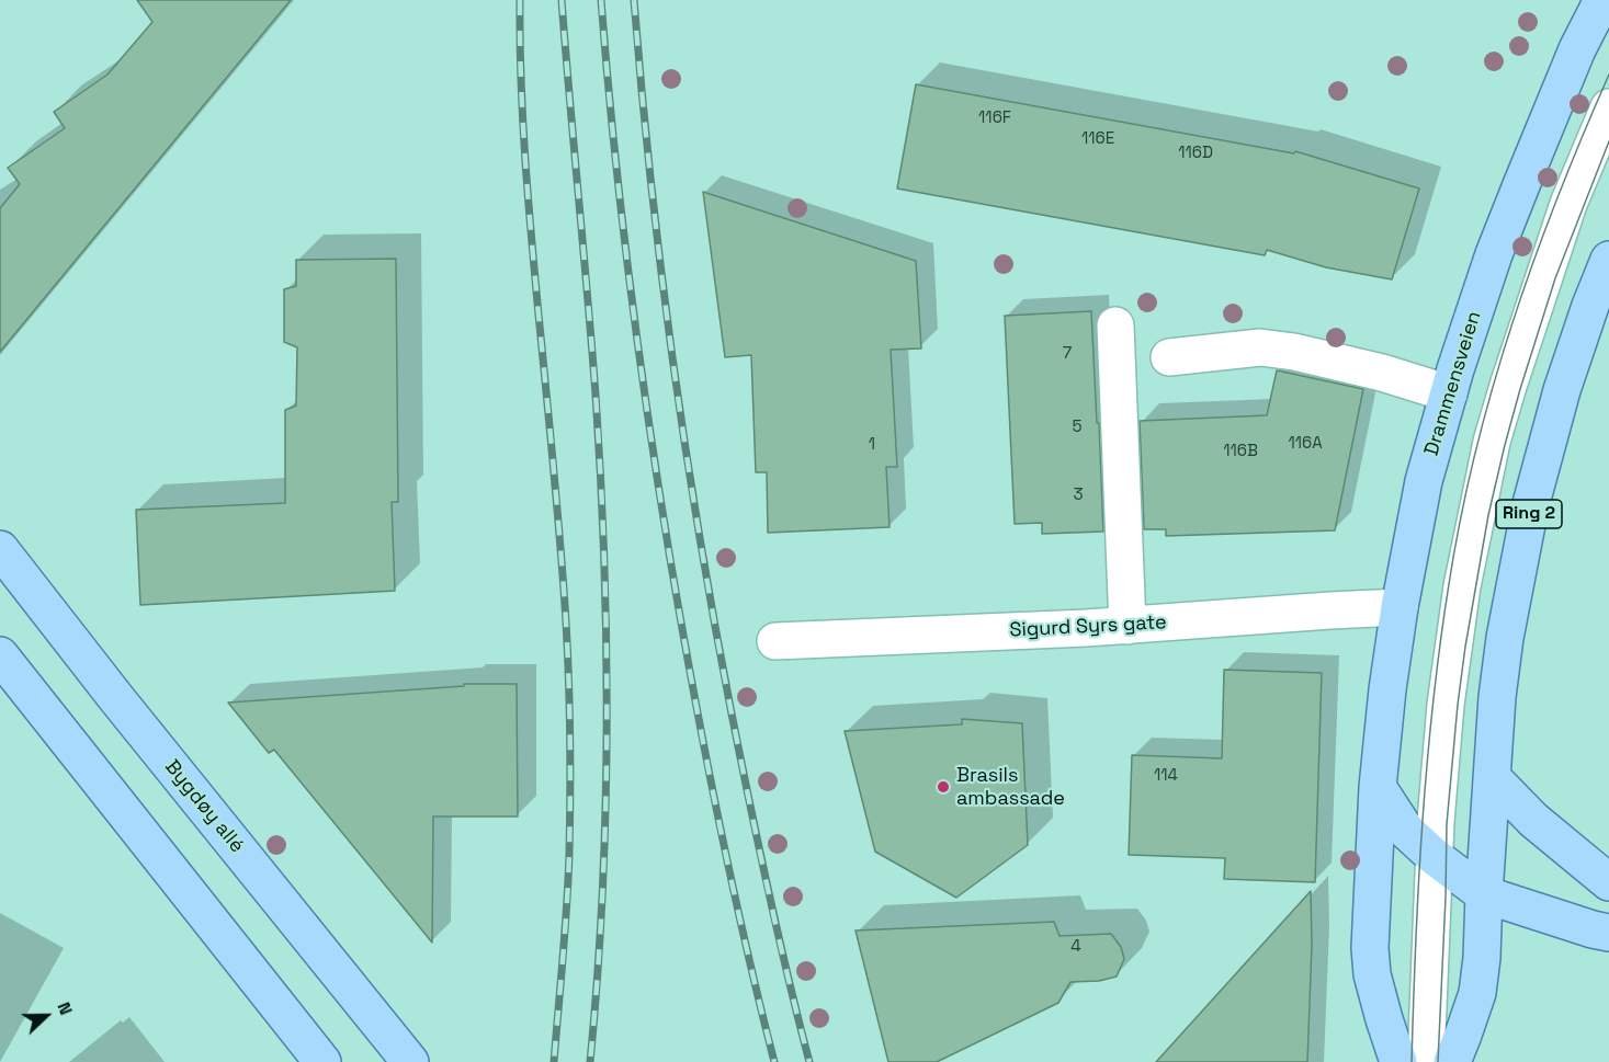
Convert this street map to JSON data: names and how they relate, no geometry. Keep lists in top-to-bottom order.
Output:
{
  "streets": {
    "main road": ["Drammensveien", "Ring 2", "Bygdøy allé"],
    "street": ["Sigurd Syrs gate"]
  },
  "crossings": [
    ["Drammensveien", "Sigurd Syrs gate"]
  ],
  "places": ["Brasils ambassade"],
  "house_numbers": [
    "116F",
    "116E",
    "116D",
    "7",
    "5",
    "116A",
    "1",
    "116B",
    "3",
    "114",
    "4"
  ],
  "north": "right"
}
